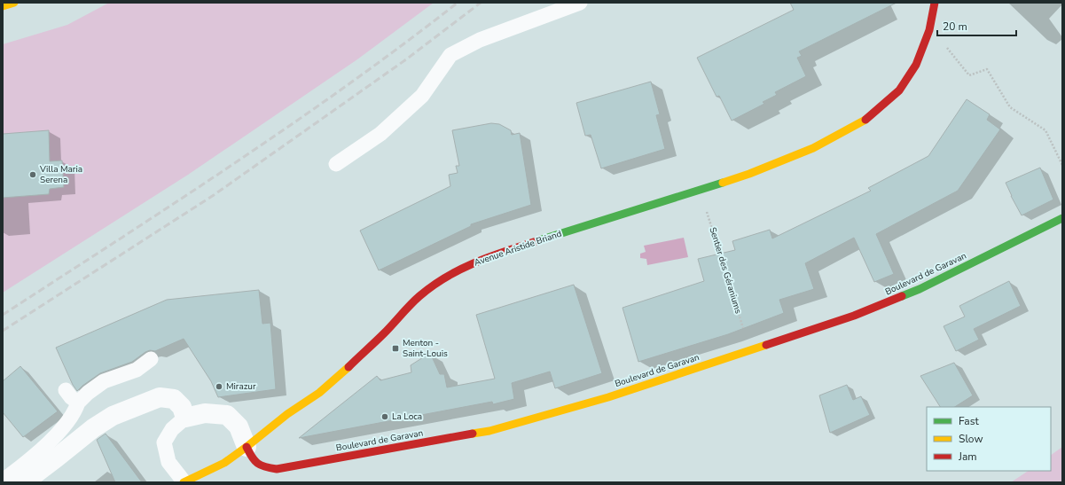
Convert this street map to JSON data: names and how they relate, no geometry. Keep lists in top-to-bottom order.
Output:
{
  "streets": {
    "main road": ["Avenue Aristide Briand", "Boulevard de Garavan"],
    "path": ["Sentier des Géraniums"]
  },
  "crossings": [
    ["Avenue Aristide Briand", "Sentier des Géraniums"],
    ["Avenue Aristide Briand", "Boulevard de Garavan"],
    ["Sentier des Géraniums", "Boulevard de Garavan"]
  ],
  "places": {
    "other": ["Villa Maria Serena", "Mirazur", "La Loca"],
    "transit": ["Menton - Saint-Louis"]
  },
  "legend": ["Fast", "Slow", "Jam"],
  "scale_bar": "20 m"
}
